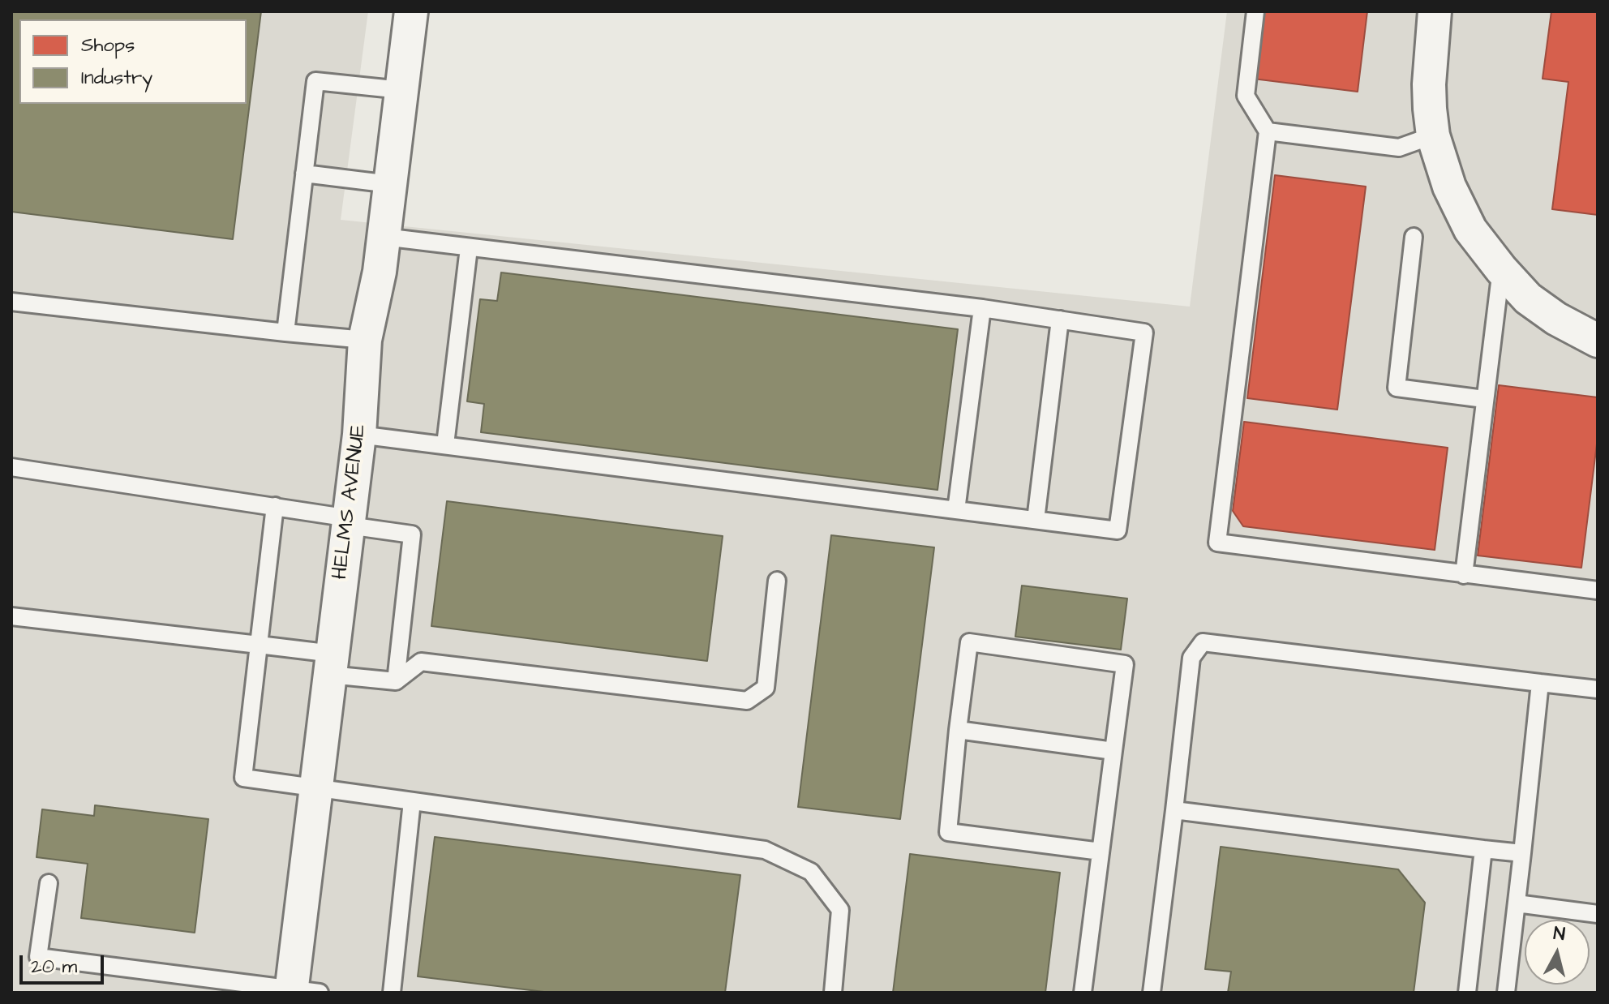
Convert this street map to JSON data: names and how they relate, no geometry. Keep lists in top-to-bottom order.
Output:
{
  "streets": {
    "street": ["HELMS AVENUE"]
  },
  "legend": ["Shops", "Industry"],
  "scale_bar": "20 m",
  "north": "top"
}
